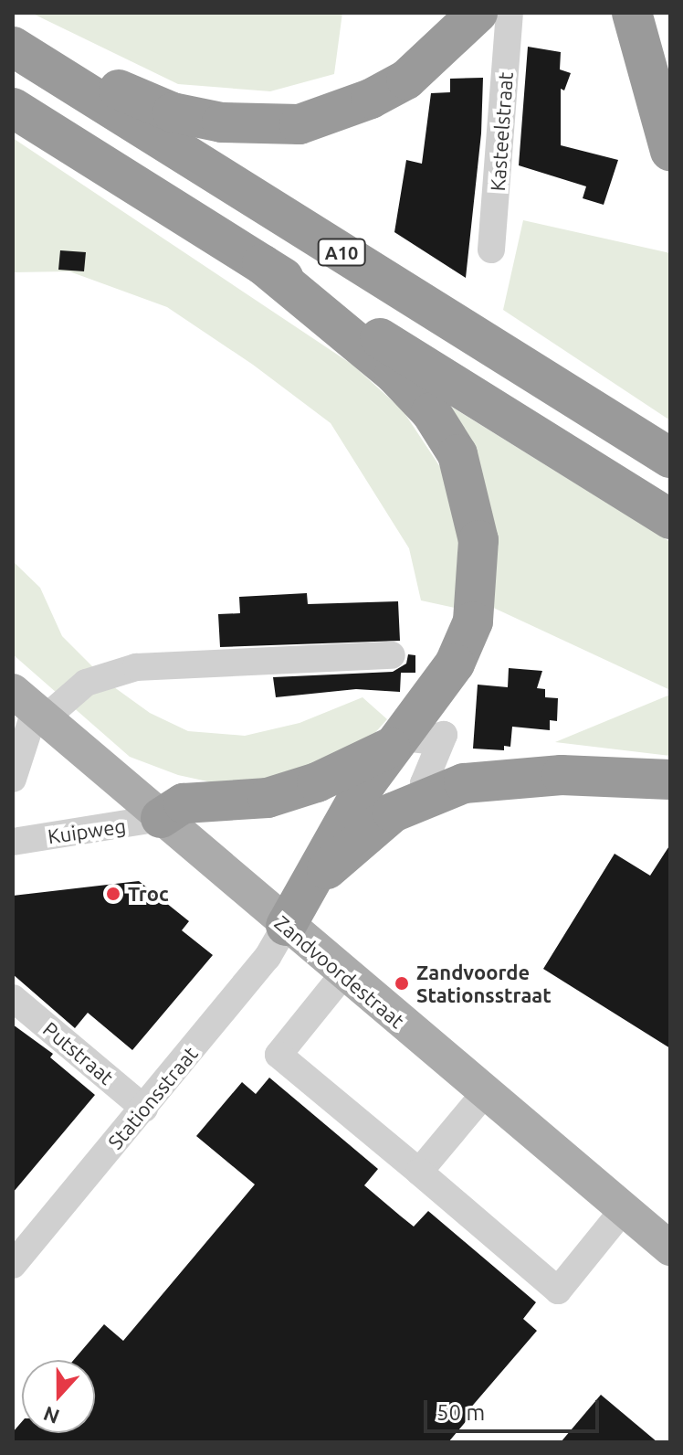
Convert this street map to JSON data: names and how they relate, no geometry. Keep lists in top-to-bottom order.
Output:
{
  "streets": {
    "highway": ["A10"],
    "main road": ["Zandvoordestraat"],
    "street": [
      "Kasteelstraat",
      "Kuipweg",
      "Putstraat",
      "Stationsstraat"
    ]
  },
  "crossings": [
    ["A10", "Zandvoordestraat"],
    ["A10", "Stationsstraat"],
    ["Kuipweg", "Zandvoordestraat"],
    ["Zandvoordestraat", "Stationsstraat"],
    ["Putstraat", "Stationsstraat"]
  ],
  "places": ["Troc", "Zandvoorde Stationsstraat"],
  "scale_bar": "50 m",
  "north": "bottom"
}
